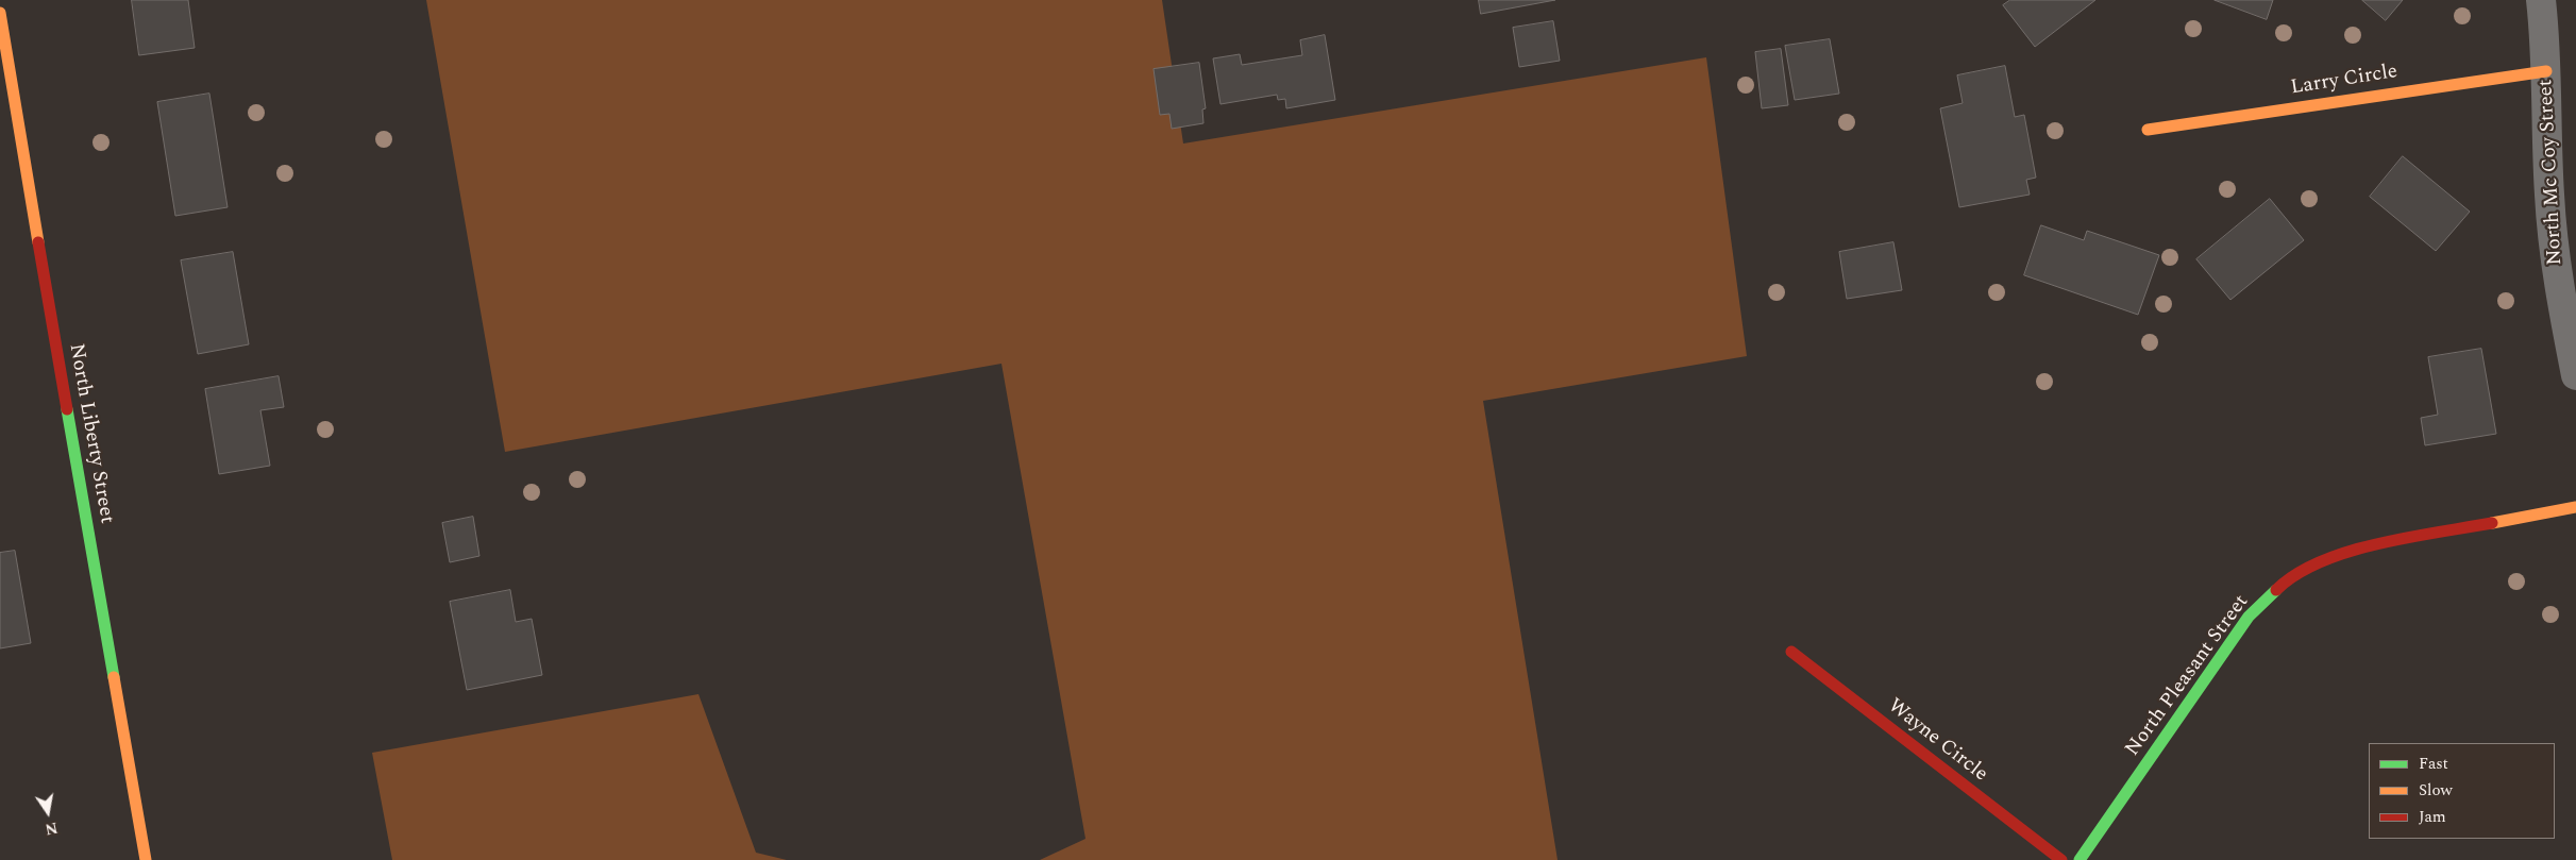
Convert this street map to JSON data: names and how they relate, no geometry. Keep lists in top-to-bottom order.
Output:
{
  "streets": {
    "street": [
      "Larry Circle",
      "North Mc Coy Street",
      "North Liberty Street",
      "North Pleasant Street",
      "Wayne Circle"
    ]
  },
  "crossings": [
    ["Larry Circle", "North Mc Coy Street"]
  ],
  "legend": ["Fast", "Slow", "Jam"],
  "north": "bottom"
}
